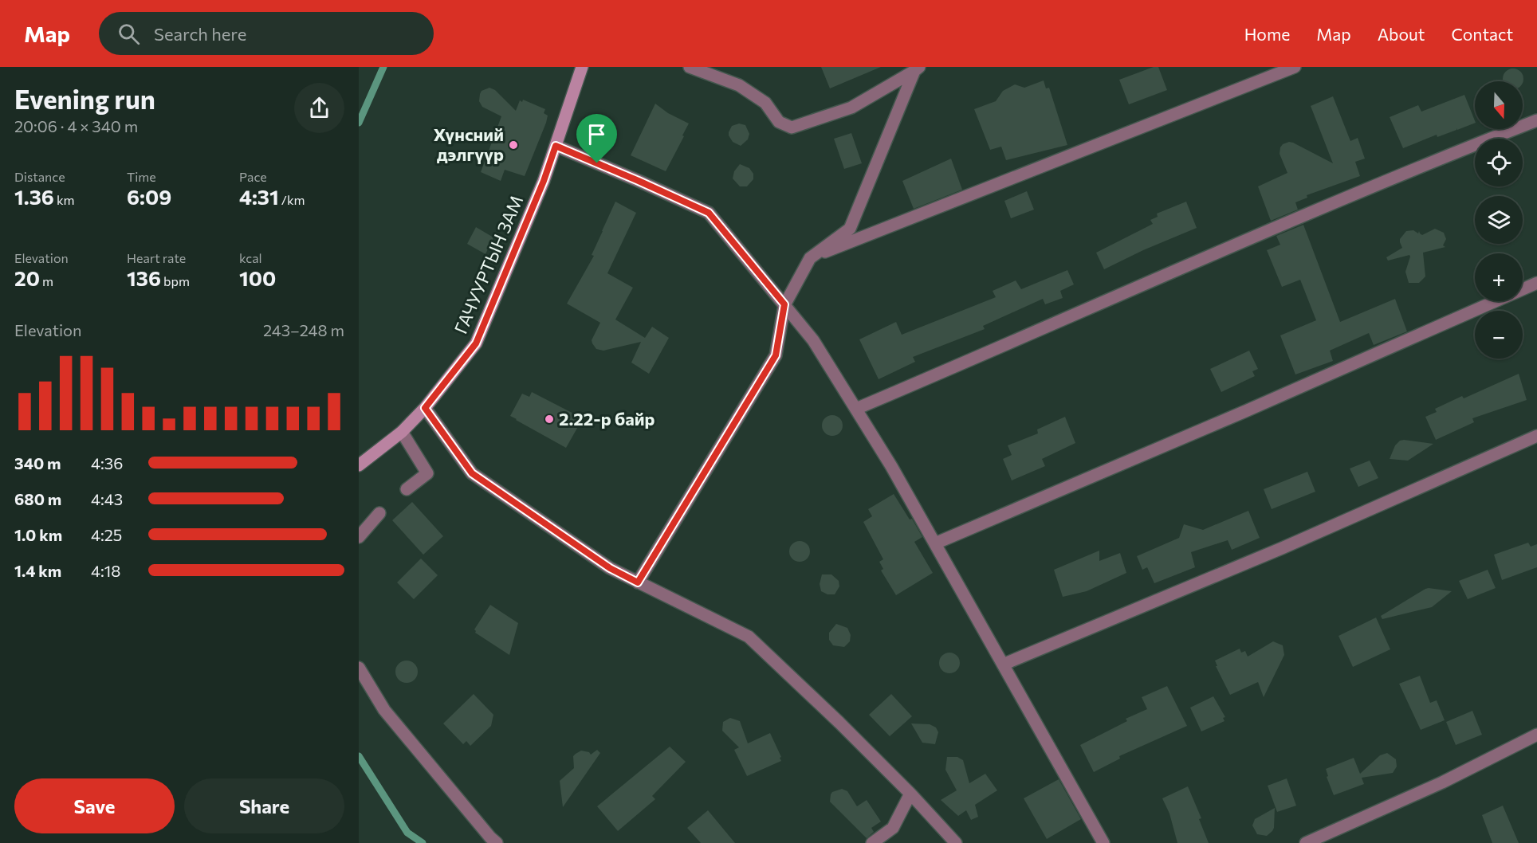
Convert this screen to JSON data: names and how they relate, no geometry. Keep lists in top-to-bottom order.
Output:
{
  "streets": {
    "main road": ["ГАЧУУРТЫН ЗАМ"]
  },
  "places": ["Хүнсний дэлгүүр", "2.22-р байр"],
  "north": "bottom",
  "page": {
    "header": "Map",
    "search": "Search here",
    "nav": [
      "Home",
      "Map",
      "About",
      "Contact"
    ],
    "heading": ["Evening run", "20:06 · 4 × 340 m"],
    "map_buttons": ["+", "−"],
    "stats": [
      ["Distance", "1.36 km"],
      ["Time", "6:09"],
      ["Pace", "4:31 /km"],
      ["Elevation", "20 m"],
      ["Heart rate", "136 bpm"],
      ["kcal", "100"]
    ],
    "chart": ["Elevation", "243–248 m"],
    "list": [
      {
        "name": "340 m",
        "note": "4:36"
      },
      {
        "name": "680 m",
        "note": "4:43"
      },
      {
        "name": "1.0 km",
        "note": "4:25"
      },
      {
        "name": "1.4 km",
        "note": "4:18"
      }
    ],
    "buttons": ["Save", "Share"]
  }
}
